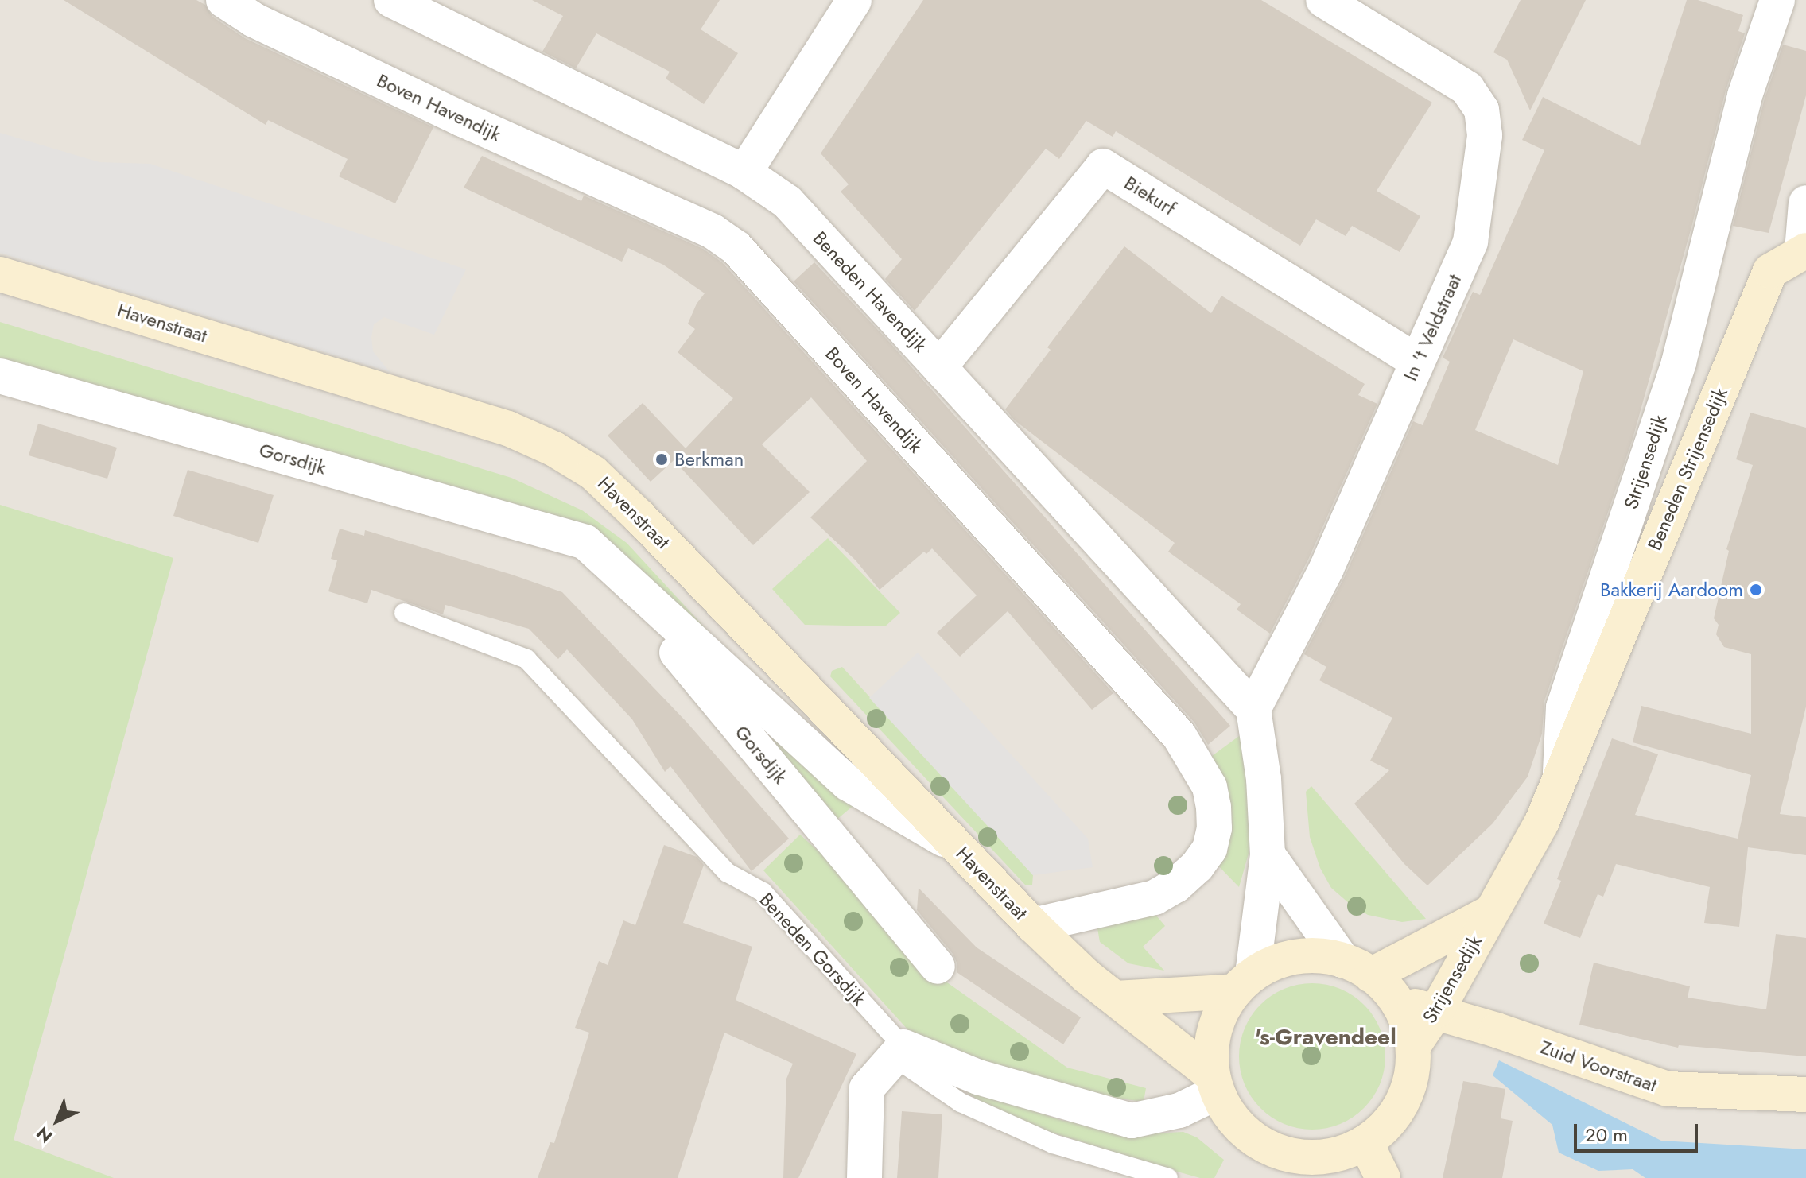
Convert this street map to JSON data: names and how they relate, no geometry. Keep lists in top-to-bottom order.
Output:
{
  "streets": {
    "street": [
      "Boven Havendijk",
      "Biekurf",
      "Beneden Havendijk",
      "Havenstraat",
      "In 't Veldstraat",
      "Gorsdijk",
      "Strijensedijk",
      "Beneden Strijensedijk",
      "Beneden Gorsdijk",
      "Zuid Voorstraat"
    ]
  },
  "crossings": [
    ["Boven Havendijk", "Havenstraat"],
    ["Biekurf", "Beneden Havendijk"],
    ["Biekurf", "In 't Veldstraat"],
    ["Beneden Havendijk", "In 't Veldstraat"],
    ["Havenstraat", "Gorsdijk"],
    ["Havenstraat", "Strijensedijk"],
    ["Havenstraat", "Beneden Gorsdijk"],
    ["Havenstraat", "Zuid Voorstraat"],
    ["Strijensedijk", "Beneden Strijensedijk"],
    ["Strijensedijk", "Beneden Gorsdijk"],
    ["Strijensedijk", "Zuid Voorstraat"],
    ["Beneden Gorsdijk", "Zuid Voorstraat"]
  ],
  "districts": ["'s-Gravendeel"],
  "places": ["Berkman", "Bakkerij Aardoom"],
  "scale_bar": "20 m",
  "north": "bottom left"
}
